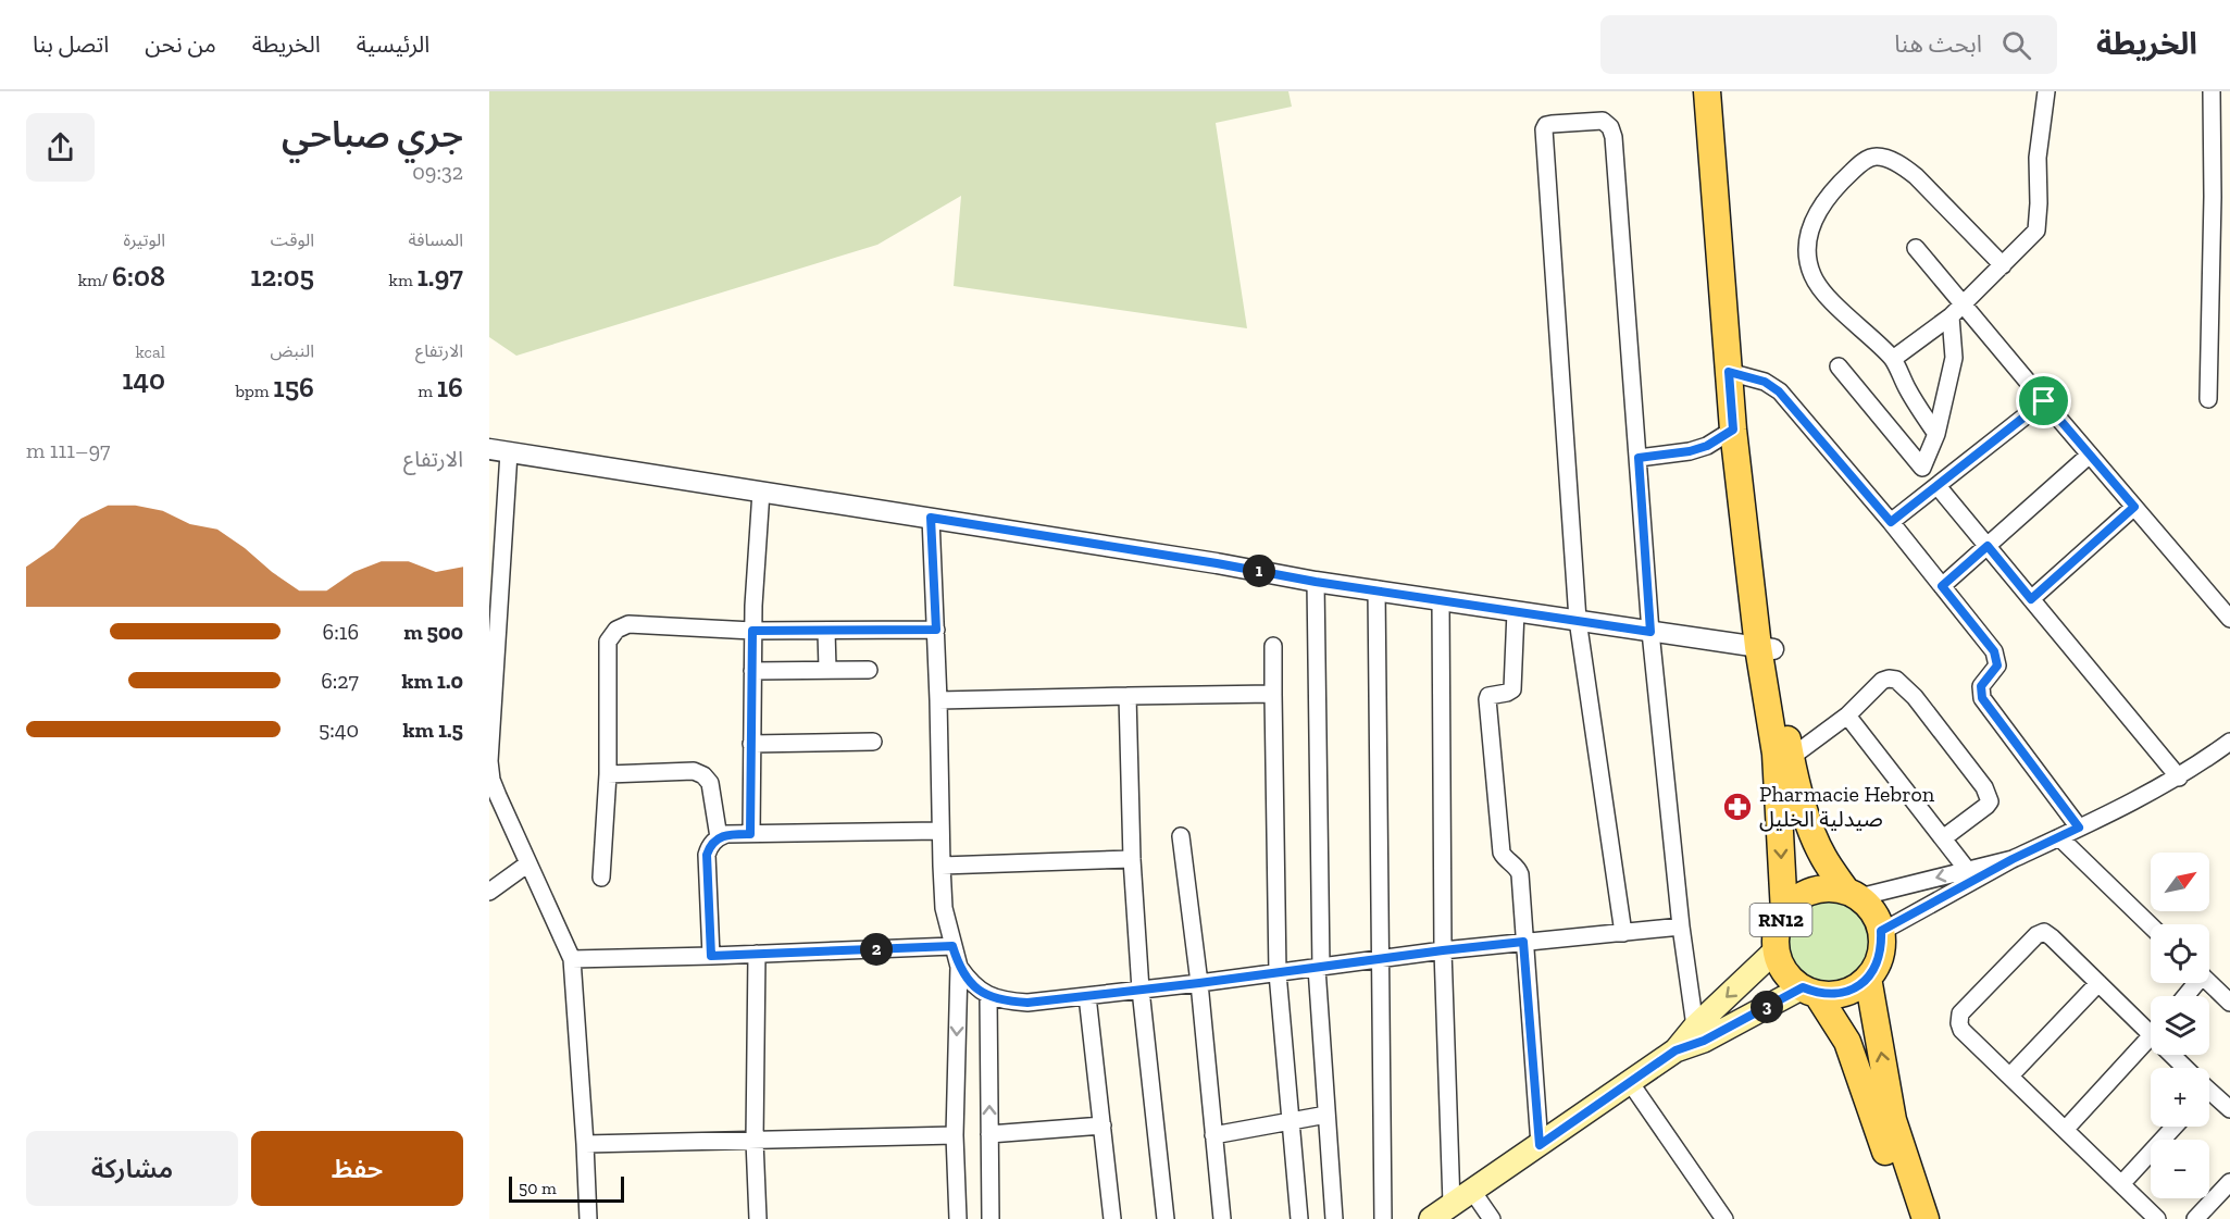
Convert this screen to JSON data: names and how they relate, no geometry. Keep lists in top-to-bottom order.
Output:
{
  "streets": {
    "main road": ["RN12"]
  },
  "places": {
    "pharmacy": ["Pharmacie Hebron صيدلية الخليل"]
  },
  "scale_bar": "50 m",
  "north": "top right",
  "page": {
    "header": "الخريطة",
    "search": "ابحث هنا",
    "nav": [
      "الرئيسية",
      "الخريطة",
      "من نحن",
      "اتصل بنا"
    ],
    "heading": ["جري صباحي", "09:32"],
    "stats": [
      ["المسافة", "1.97 km"],
      ["الوقت", "12:05"],
      ["الوتيرة", "6:08 /km"],
      ["الارتفاع", "16 m"],
      ["النبض", "156 bpm"],
      ["kcal", "140"]
    ],
    "chart": ["الارتفاع", "97–111 m"],
    "pins": ["1", "2", "3"],
    "list": [
      {
        "name": "500 m",
        "note": "6:16"
      },
      {
        "name": "1.0 km",
        "note": "6:27"
      },
      {
        "name": "1.5 km",
        "note": "5:40"
      }
    ],
    "map_buttons": ["+", "−"],
    "buttons": ["حفظ", "مشاركة"],
    "scale": "50 m"
  }
}
